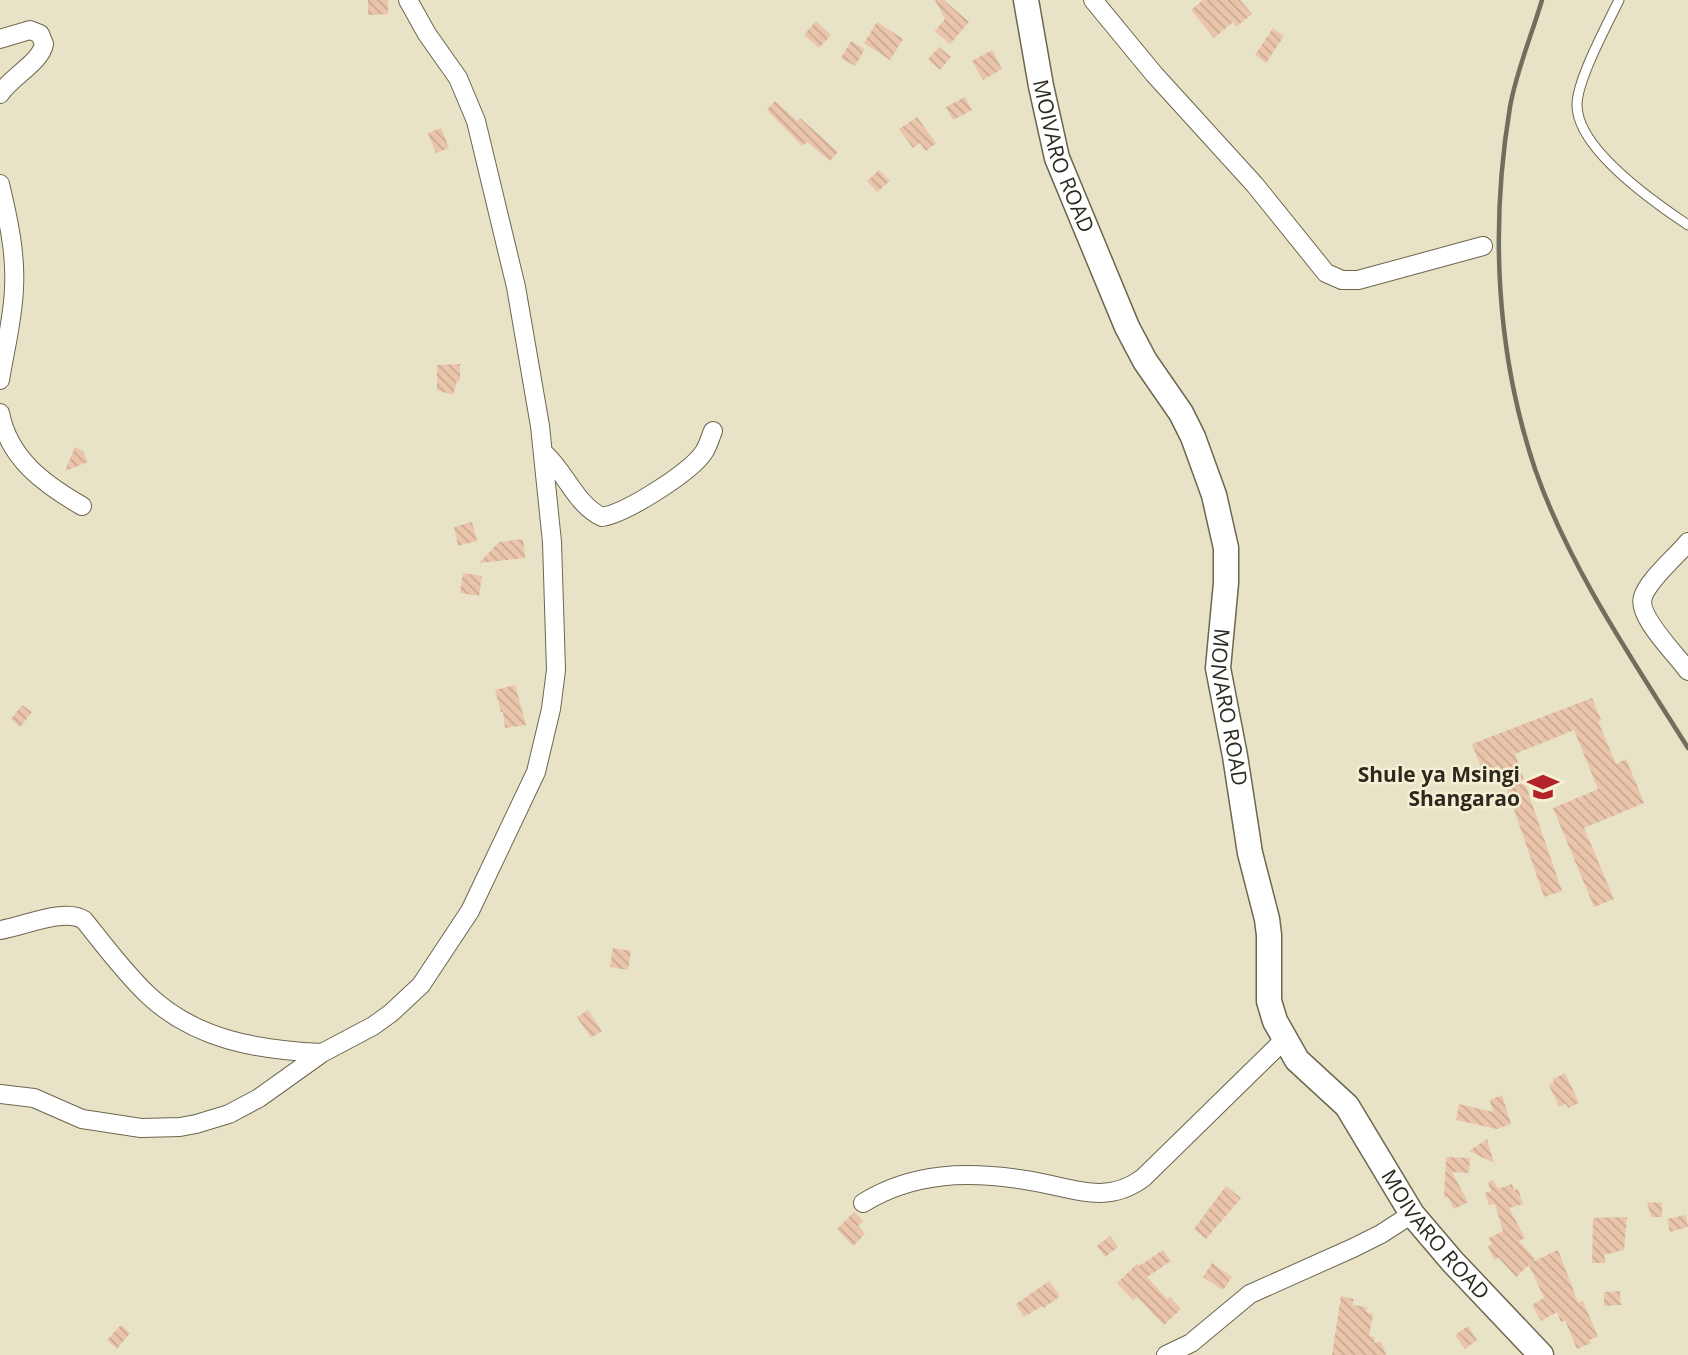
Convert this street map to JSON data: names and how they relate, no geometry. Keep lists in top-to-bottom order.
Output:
{
  "streets": {
    "street": ["MOIVARO ROAD"]
  },
  "places": {
    "school or university": ["Shule ya Msingi Shangarao"]
  }
}
